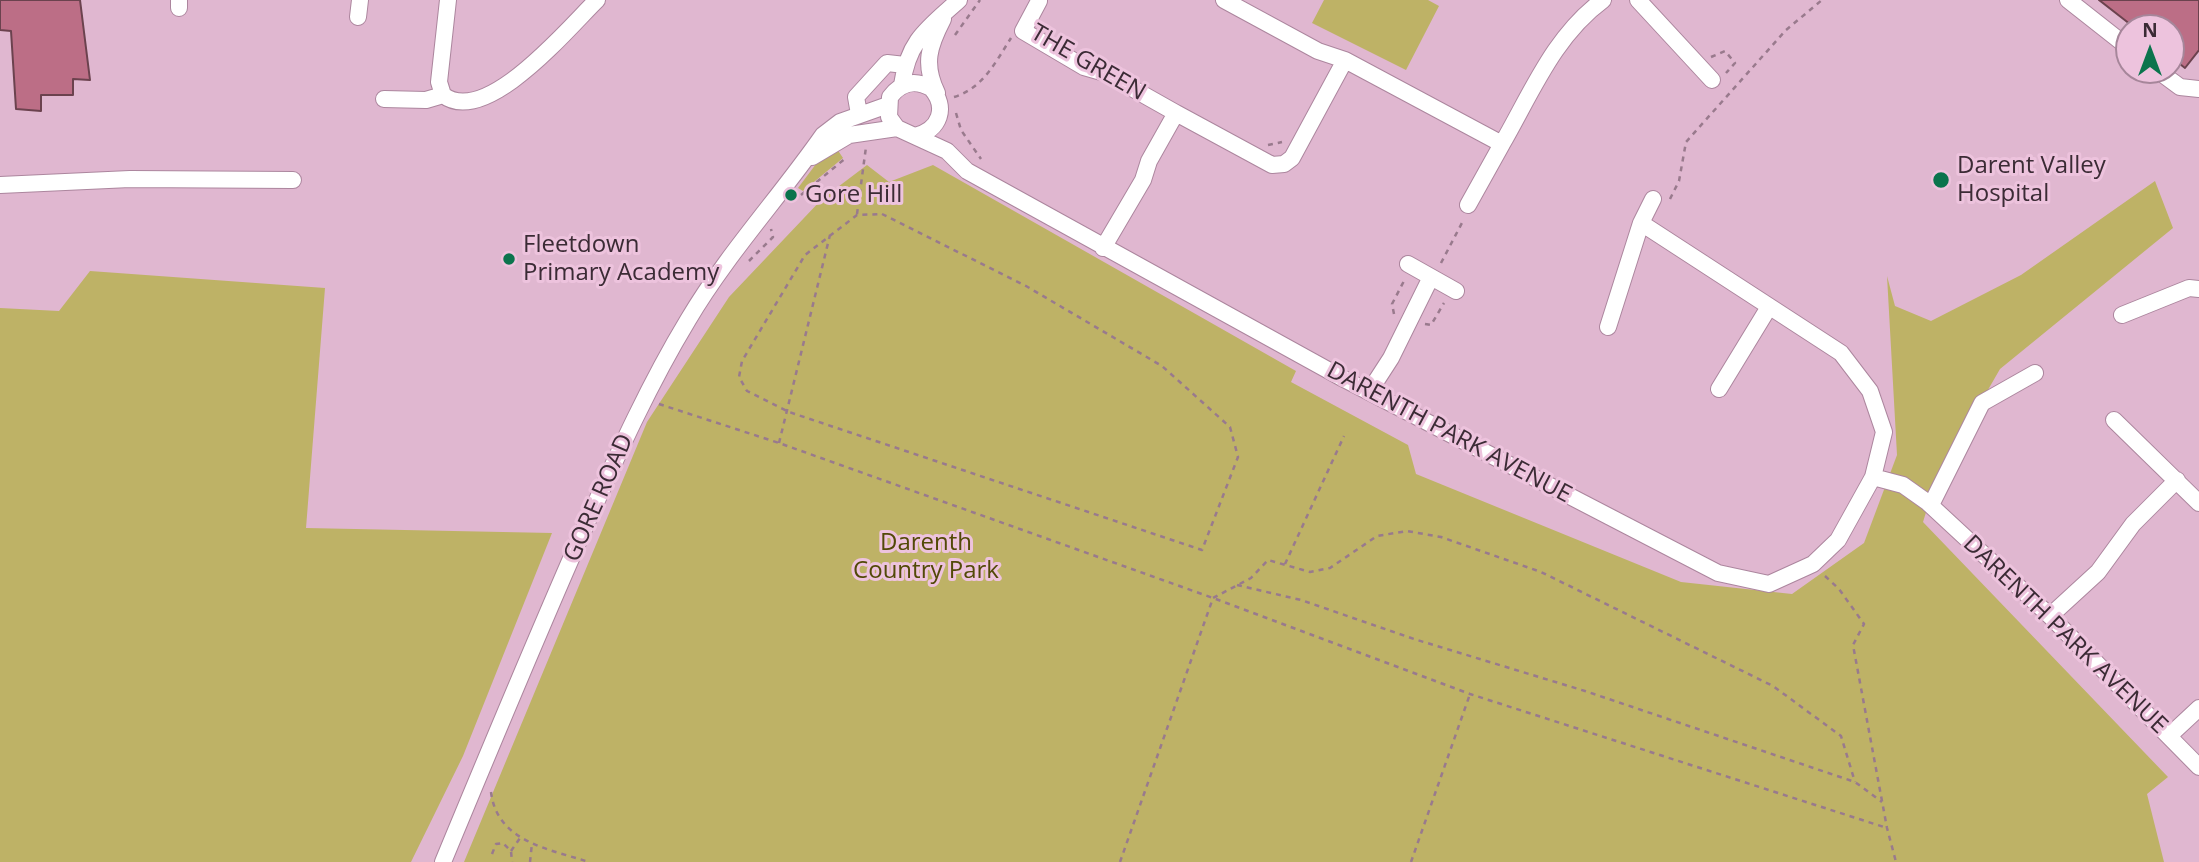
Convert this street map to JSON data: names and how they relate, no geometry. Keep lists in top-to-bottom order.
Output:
{
  "streets": {
    "street": ["THE GREEN", "DARENTH PARK AVENUE", "GORE ROAD"]
  },
  "crossings": [
    ["DARENTH PARK AVENUE", "GORE ROAD"]
  ],
  "parks": ["Darenth Country Park"],
  "places": ["Darent Valley Hospital", "Gore Hill", "Fleetdown Primary Academy"],
  "north": "top"
}
